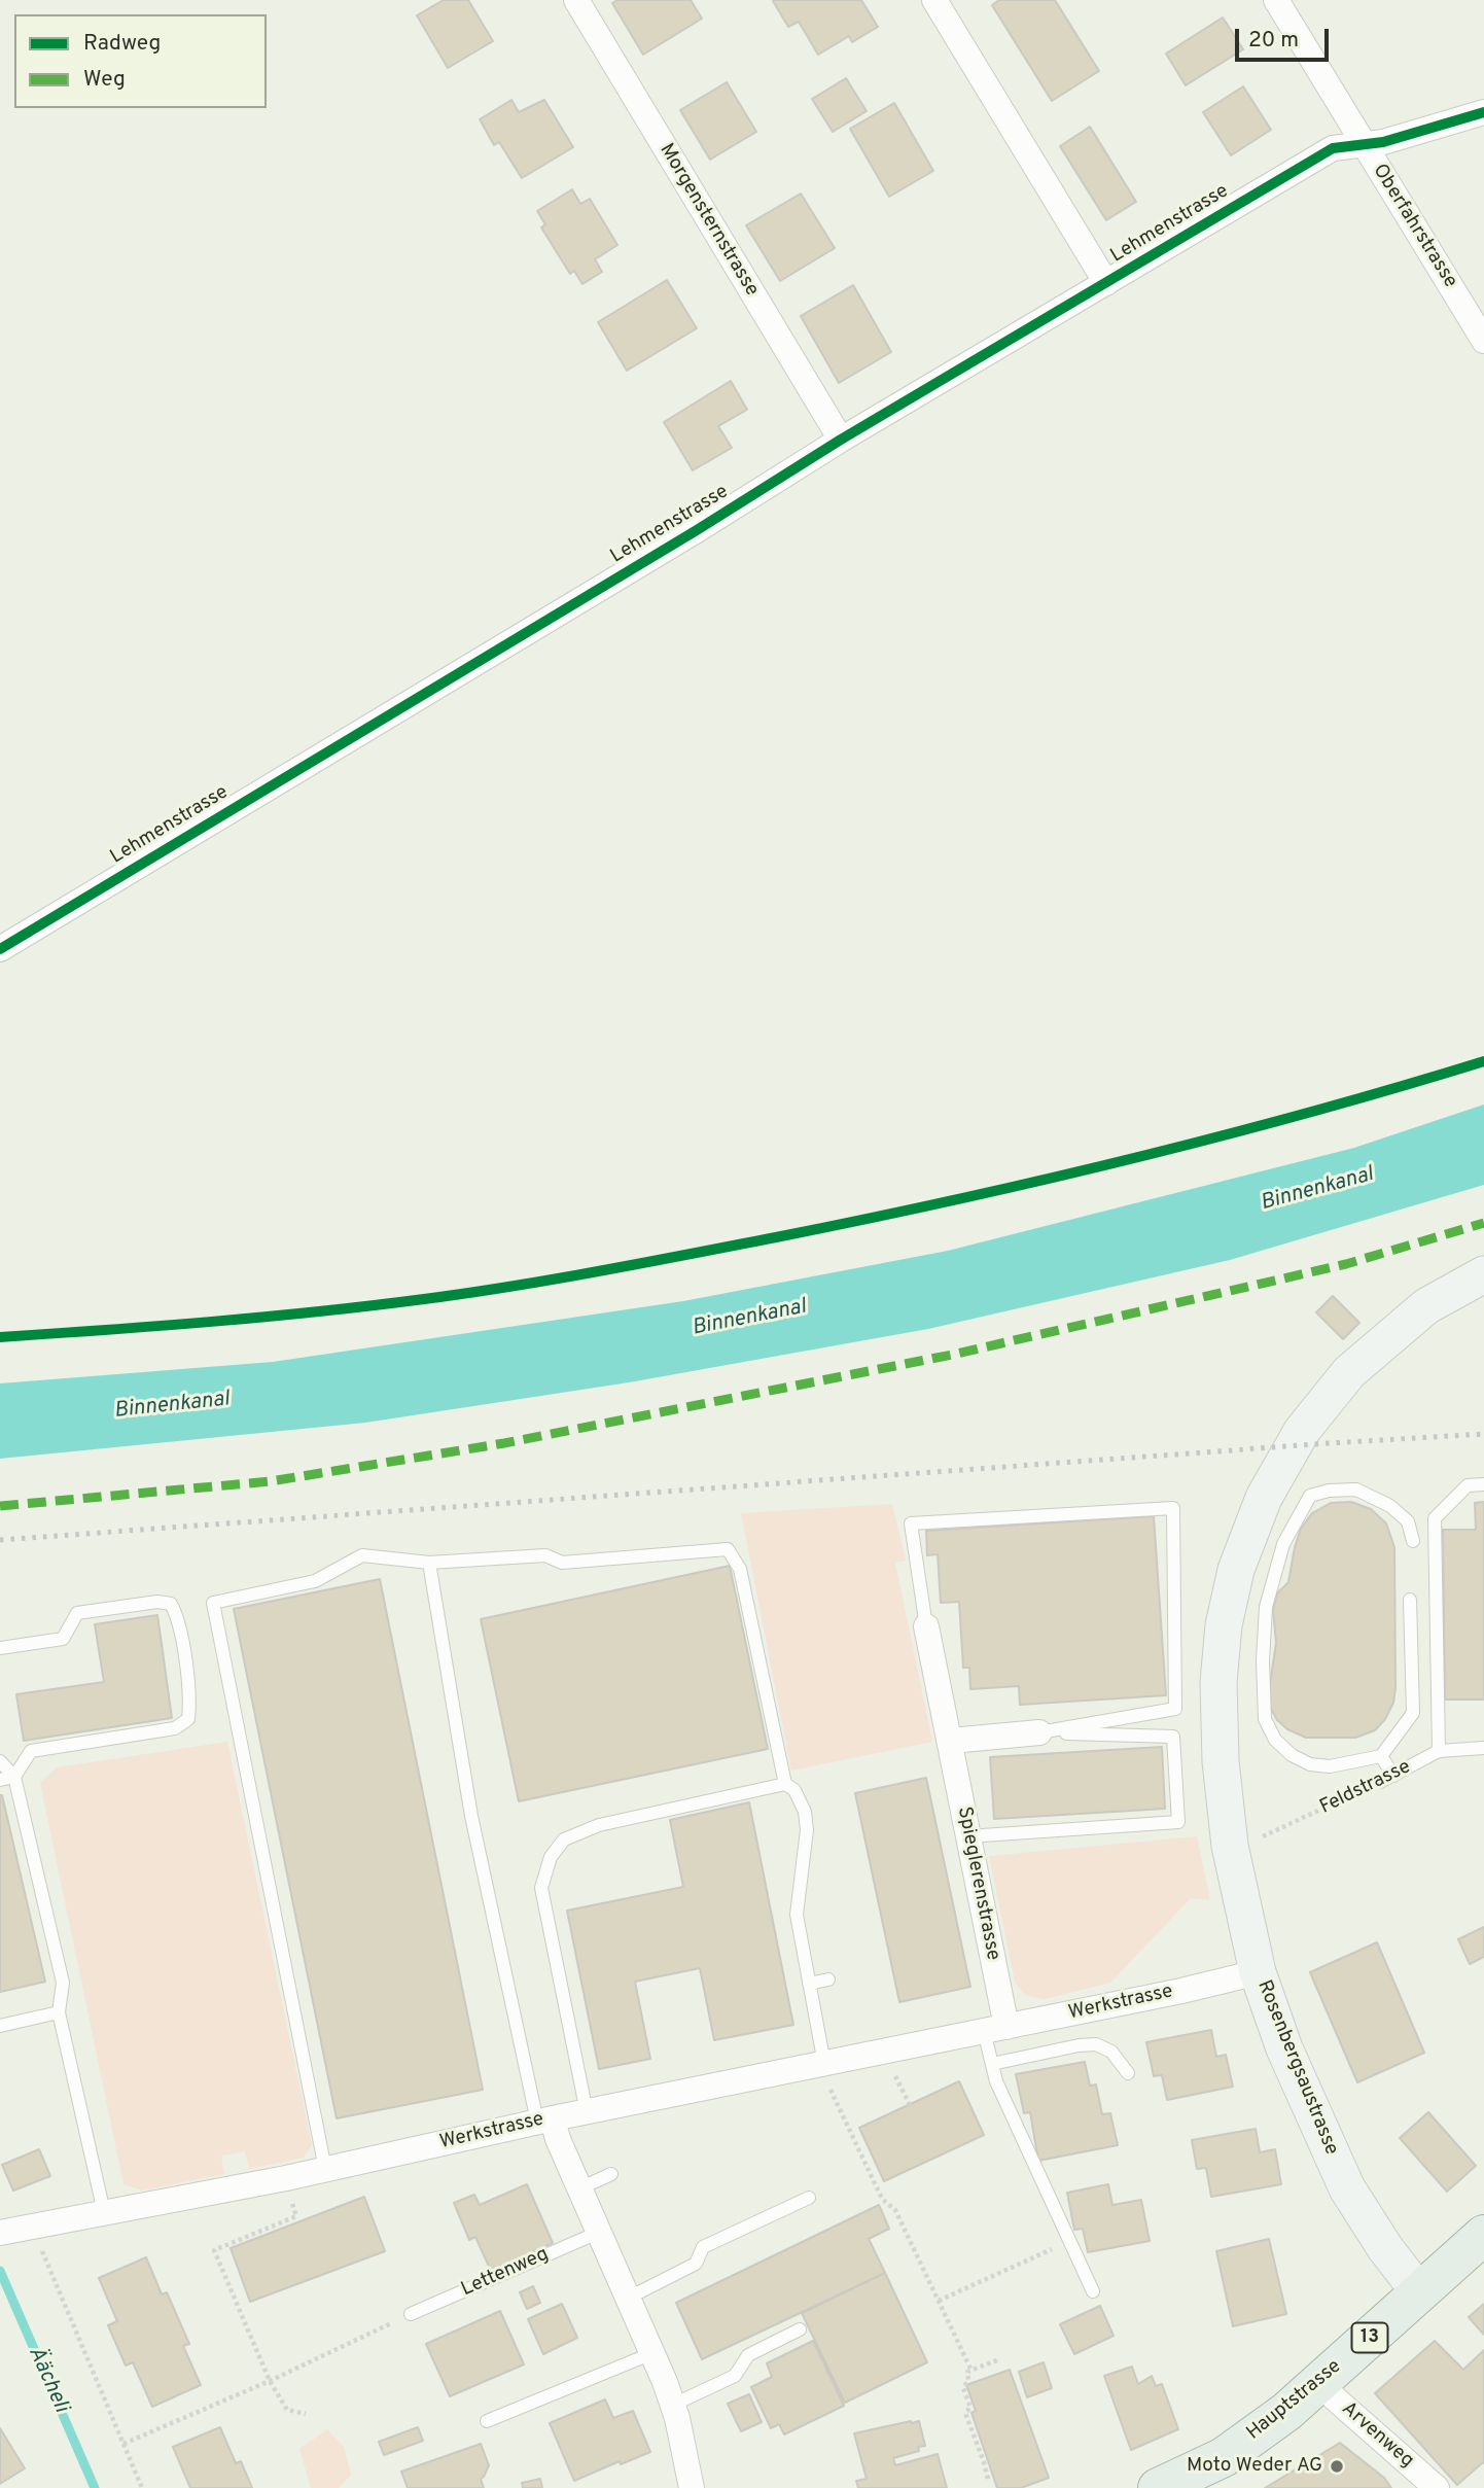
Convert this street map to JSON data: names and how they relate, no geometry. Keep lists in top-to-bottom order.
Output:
{
  "streets": {
    "main road": ["13", "Hauptstrasse"],
    "street": [
      "Morgensternstrasse",
      "Lehmenstrasse",
      "Oberfahrstrasse",
      "Spieglerenstrasse",
      "Werkstrasse",
      "Rosenbergsaustrasse",
      "Arvenweg"
    ],
    "lane": ["Feldstrasse", "Lettenweg"]
  },
  "crossings": [
    ["Morgensternstrasse", "Lehmenstrasse"],
    ["Lehmenstrasse", "Oberfahrstrasse"],
    ["Spieglerenstrasse", "Werkstrasse"],
    ["Werkstrasse", "Rosenbergsaustrasse"],
    ["Rosenbergsaustrasse", "Hauptstrasse"],
    ["Hauptstrasse", "Arvenweg"]
  ],
  "water": ["Binnenkanal", "Äächeli"],
  "places": ["Moto Weder AG"],
  "legend": ["Radweg", "Weg"],
  "scale_bar": "20 m"
}
